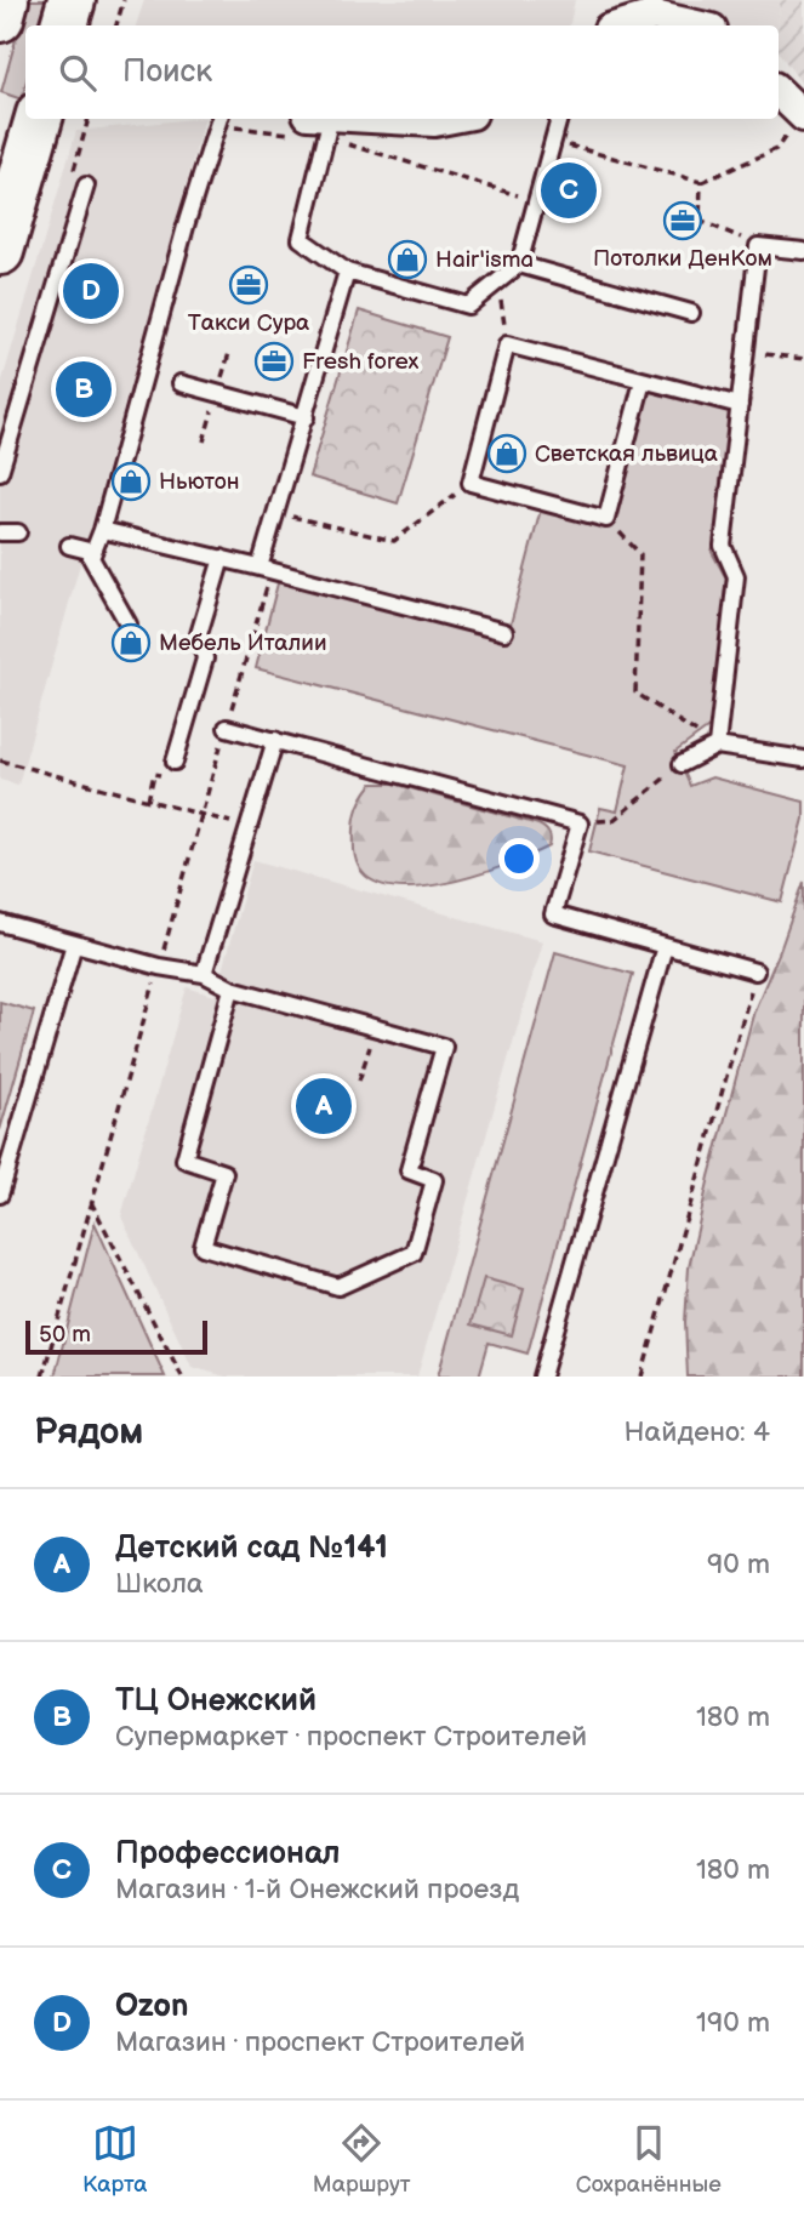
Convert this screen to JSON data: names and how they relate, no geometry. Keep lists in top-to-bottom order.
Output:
{
  "places": {
    "office": ["Потолки ДенКом", "Такси Сура", "Fresh forex"],
    "shop": [
      "Hair'isma",
      "Светская львица",
      "Ньютон",
      "Мебель Италии"
    ]
  },
  "scale_bar": "50 m",
  "page": {
    "search": "Поиск",
    "pins": [
      "C",
      "D",
      "B",
      "A"
    ],
    "scale": "50 m",
    "heading": ["Рядом", "Найдено: 4"],
    "list": [
      {
        "mark": "A",
        "name": "Детский сад №141",
        "note": "Школа",
        "value": "90 m"
      },
      {
        "mark": "B",
        "name": "ТЦ Онежский",
        "note": "Супермаркет · проспект Строителей",
        "value": "180 m"
      },
      {
        "mark": "C",
        "name": "Профессионал",
        "note": "Магазин · 1-й Онежский проезд",
        "value": "180 m"
      },
      {
        "mark": "D",
        "name": "Ozon",
        "note": "Магазин · проспект Строителей",
        "value": "190 m"
      }
    ],
    "nav": ["Карта", "Маршрут", "Сохранённые"]
  }
}
